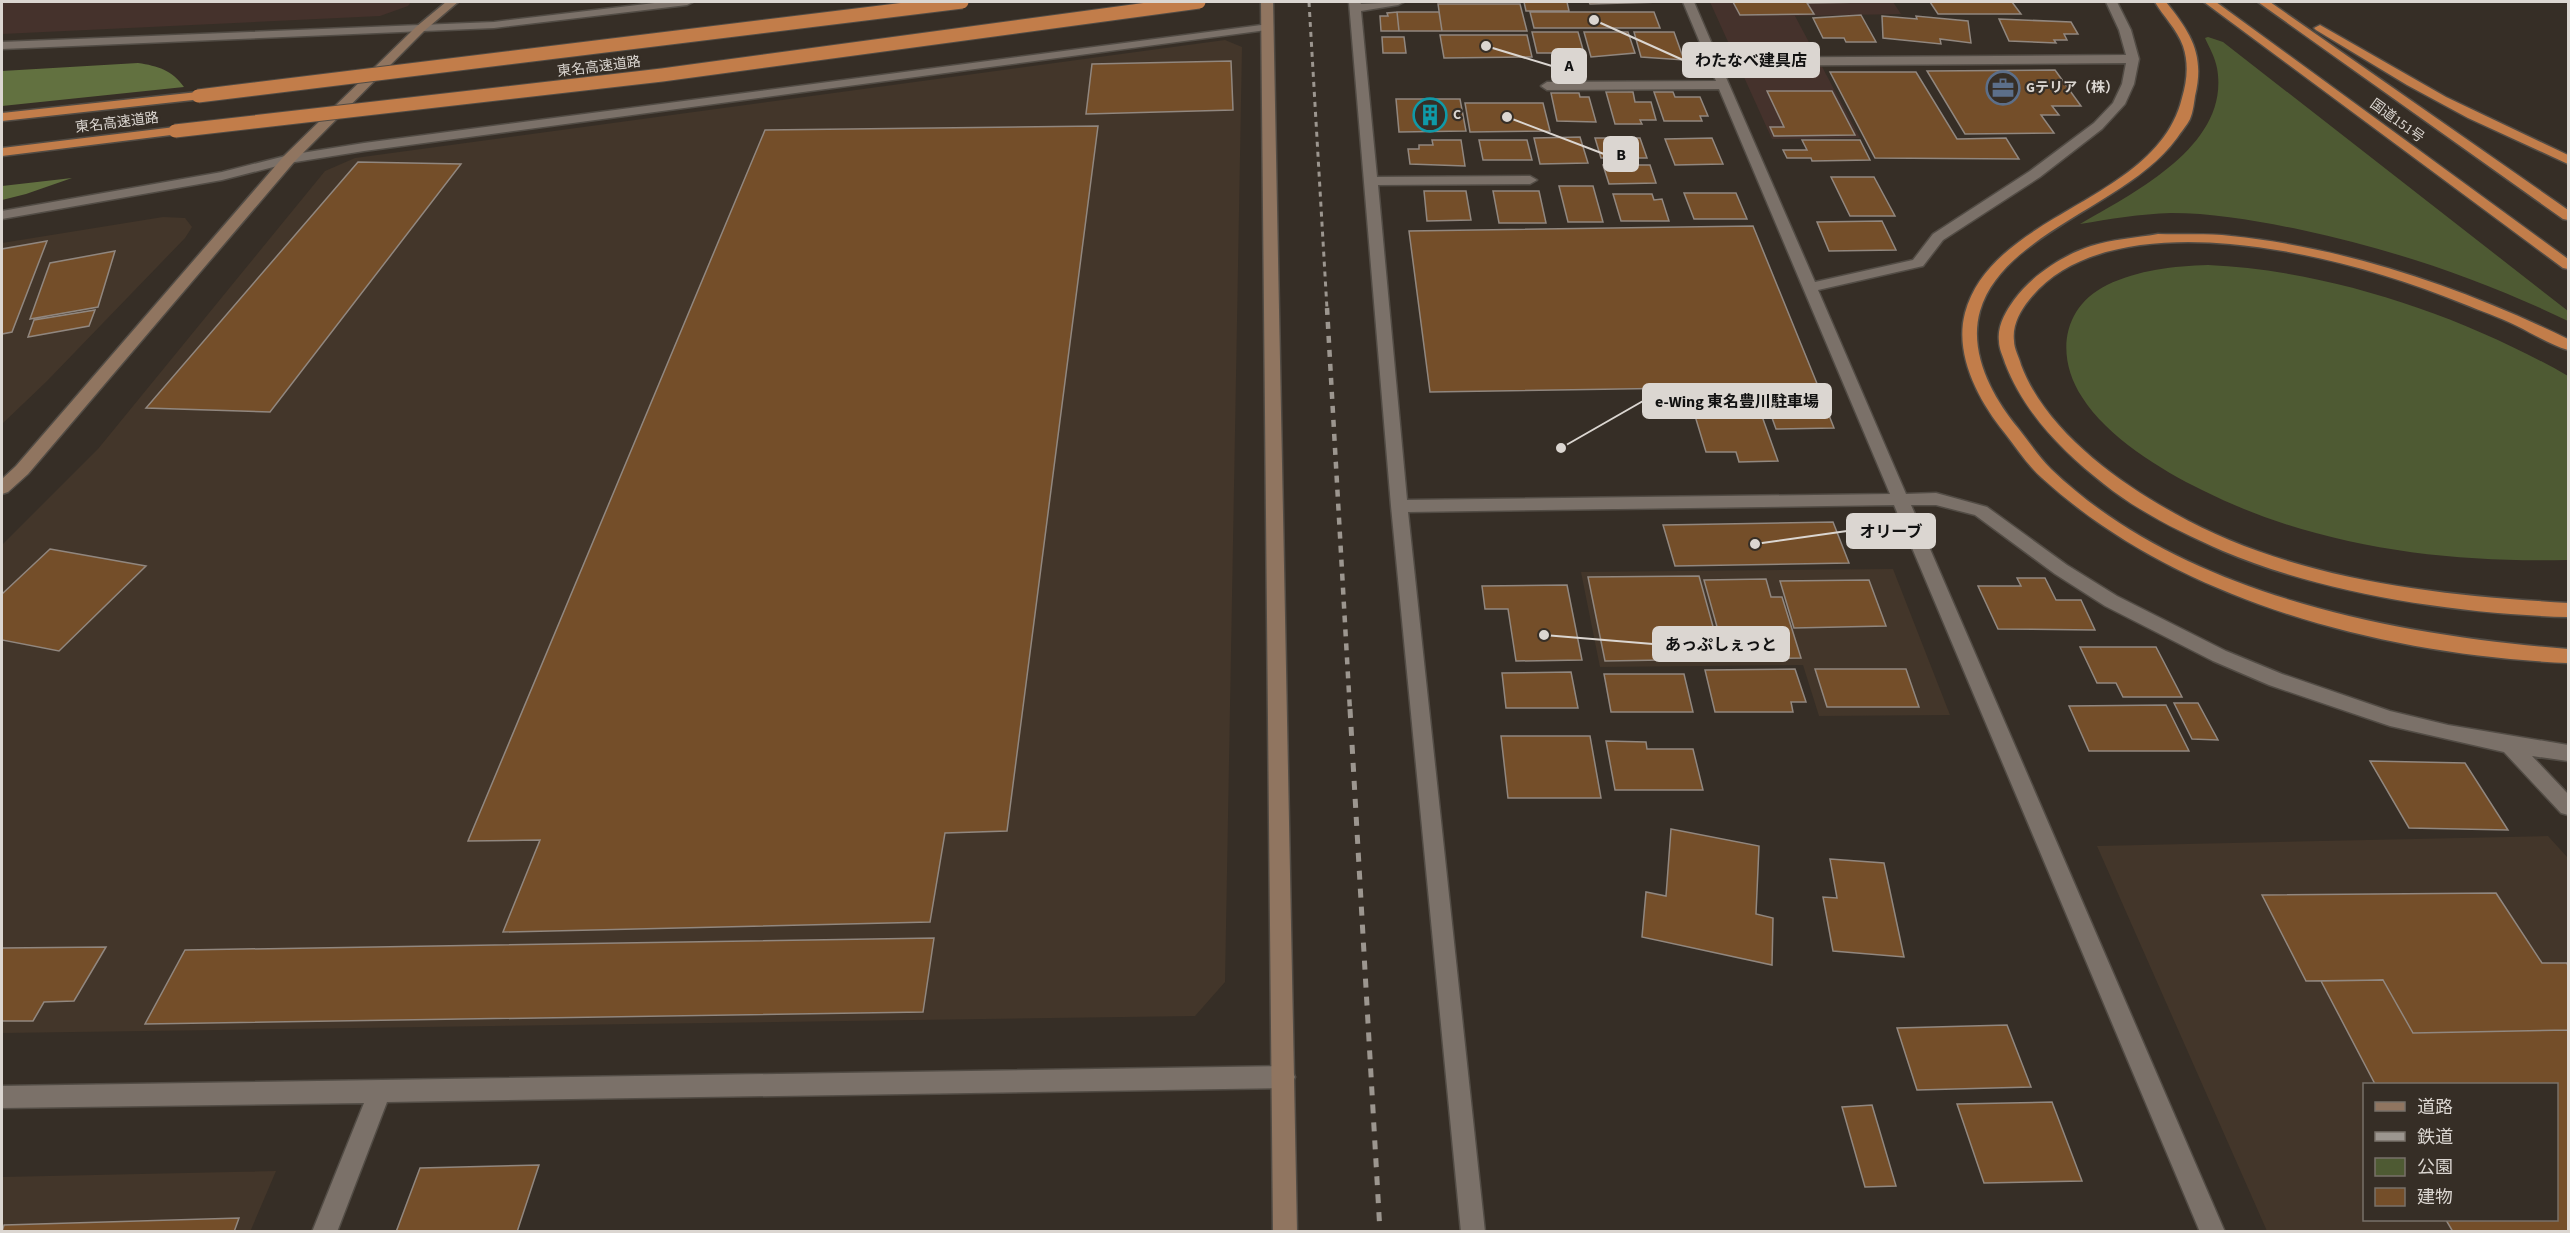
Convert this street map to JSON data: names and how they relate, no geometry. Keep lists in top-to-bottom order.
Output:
{
  "streets": {
    "highway": ["東名高速道路", "国道151号"]
  },
  "places": {
    "other": [
      "わたなべ建具店",
      "A",
      "B",
      "e-Wing 東名豊川駐車場",
      "オリーブ",
      "あっぷしぇっと"
    ],
    "office": ["Gテリア（株）"],
    "building": ["C"]
  },
  "legend": [
    "道路",
    "鉄道",
    "公園",
    "建物"
  ]
}
